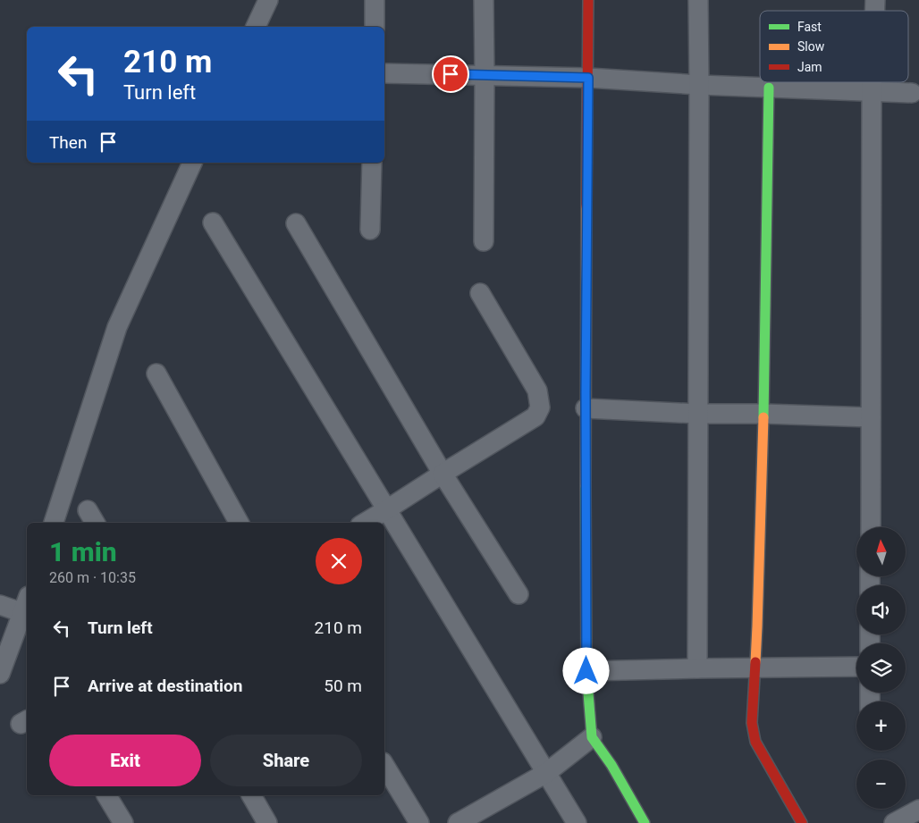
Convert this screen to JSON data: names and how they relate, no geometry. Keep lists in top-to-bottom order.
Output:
{
  "legend": ["Fast", "Slow", "Jam"],
  "north": "top",
  "page": {
    "turn": ["210 m", "Turn left"],
    "then": "Then",
    "heading": ["1 min", "260 m · 10:35"],
    "map_buttons": ["+", "−"],
    "list": [
      {
        "name": "Turn left",
        "value": "210 m"
      },
      {
        "name": "Arrive at destination",
        "value": "50 m"
      }
    ],
    "buttons": ["Exit", "Share"]
  }
}
